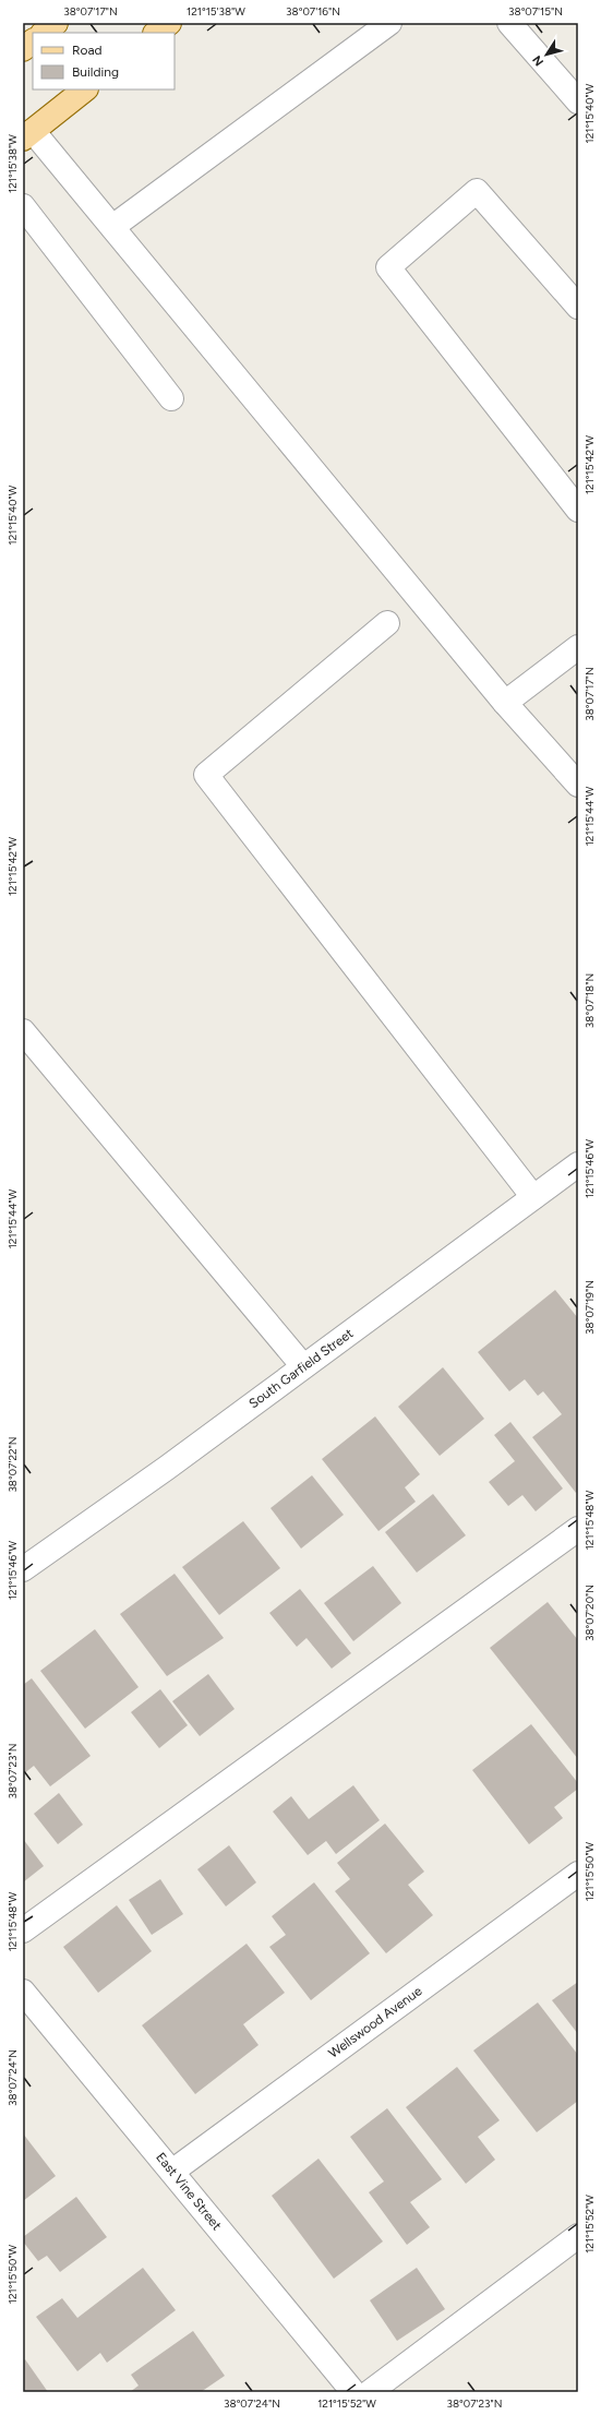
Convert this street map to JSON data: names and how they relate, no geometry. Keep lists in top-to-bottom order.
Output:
{
  "streets": {
    "street": ["South Garfield Street", "Wellswood Avenue", "East Vine Street"]
  },
  "crossings": [
    ["Wellswood Avenue", "East Vine Street"]
  ],
  "legend": ["Road", "Building"],
  "north": "bottom left",
  "coordinates": [
    "38°07'17\"N",
    "121°15'38\"W",
    "38°07'16\"N",
    "38°07'15\"N",
    "121°15'40\"W",
    "121°15'42\"W",
    "121°15'44\"W",
    "38°07'18\"N",
    "121°15'46\"W",
    "38°07'19\"N",
    "38°07'22\"N",
    "121°15'48\"W",
    "38°07'20\"N",
    "38°07'23\"N",
    "121°15'50\"W",
    "38°07'24\"N",
    "121°15'52\"W"
  ]
}
